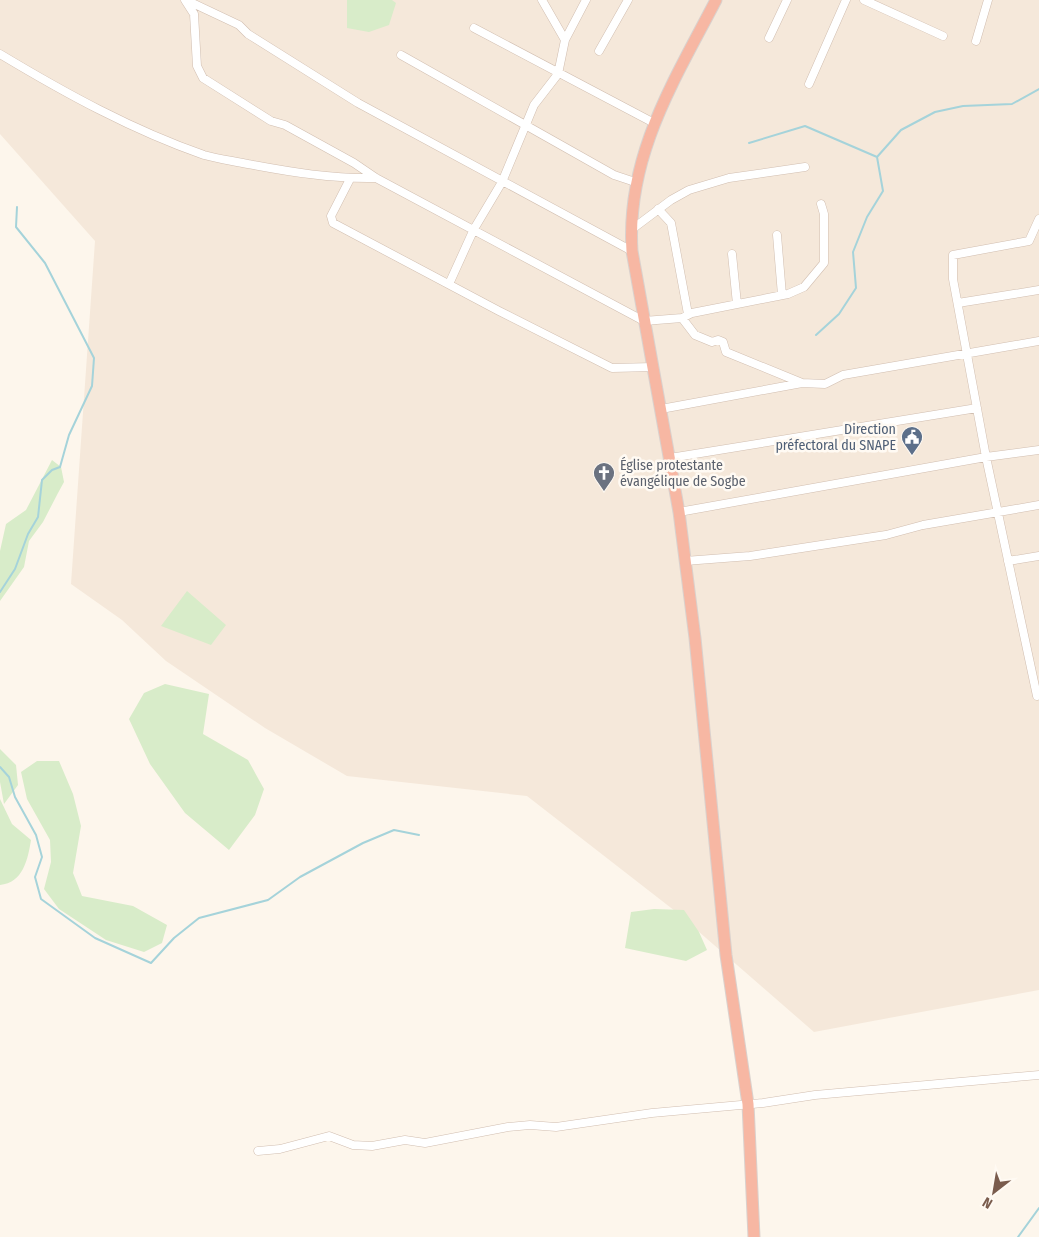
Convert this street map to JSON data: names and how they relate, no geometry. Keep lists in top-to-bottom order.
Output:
{
  "places": {
    "public building": ["Direction préfectoral du SNAPE"],
    "church": ["Église protestante évangélique de Sogbe"]
  },
  "north": "bottom left"
}
